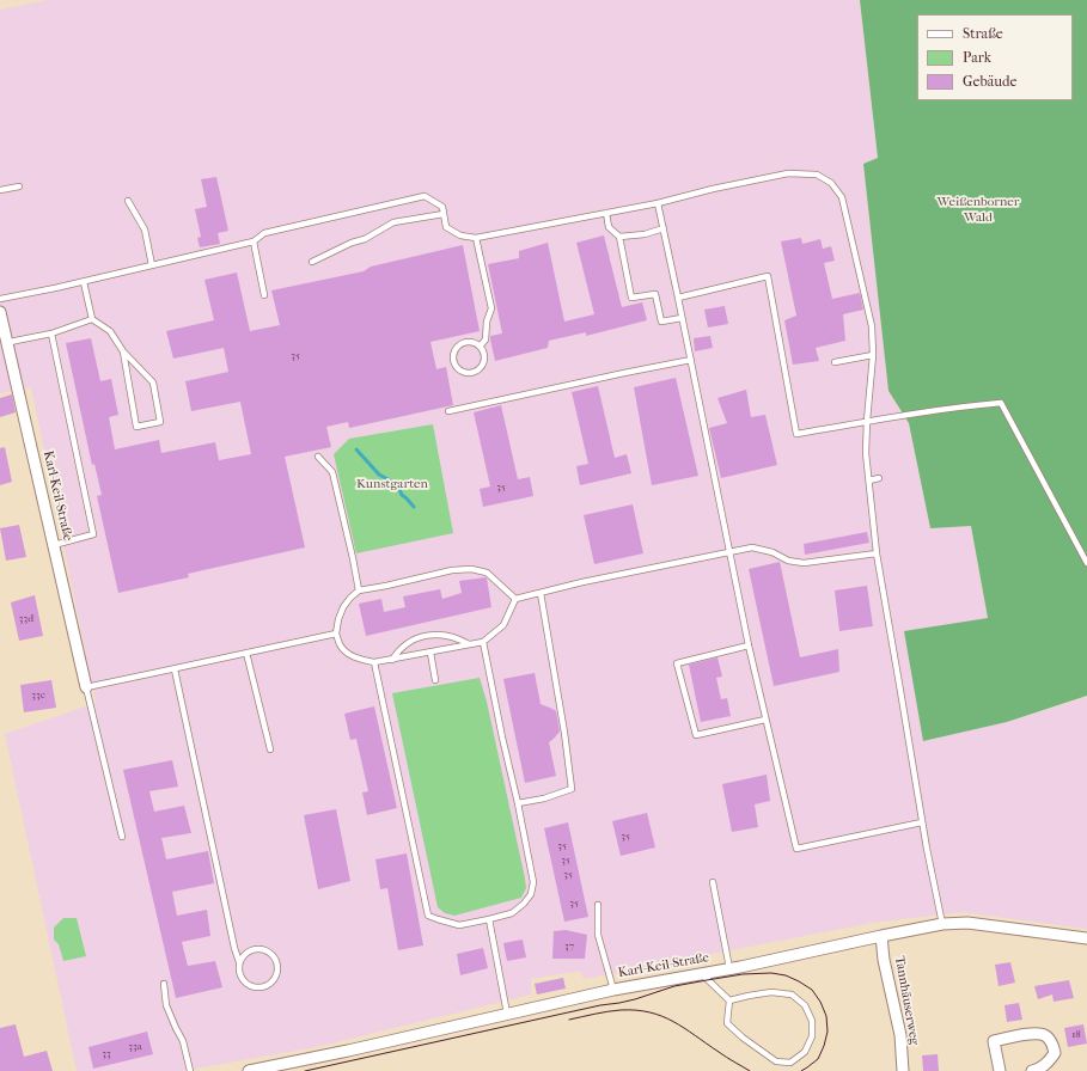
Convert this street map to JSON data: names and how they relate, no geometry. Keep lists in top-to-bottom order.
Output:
{
  "streets": {
    "street": ["Karl-Keil-Straße", "Tannhäuserweg"]
  },
  "crossings": [
    ["Karl-Keil-Straße", "Tannhäuserweg"]
  ],
  "parks": ["Weißenborner Wald", "Kunstgarten"],
  "house_numbers": [
    "35",
    "35",
    "33d",
    "33c",
    "35",
    "35",
    "35",
    "35",
    "35",
    "37",
    "18",
    "33a",
    "33"
  ],
  "legend": ["Straße", "Park", "Gebäude"]
}
